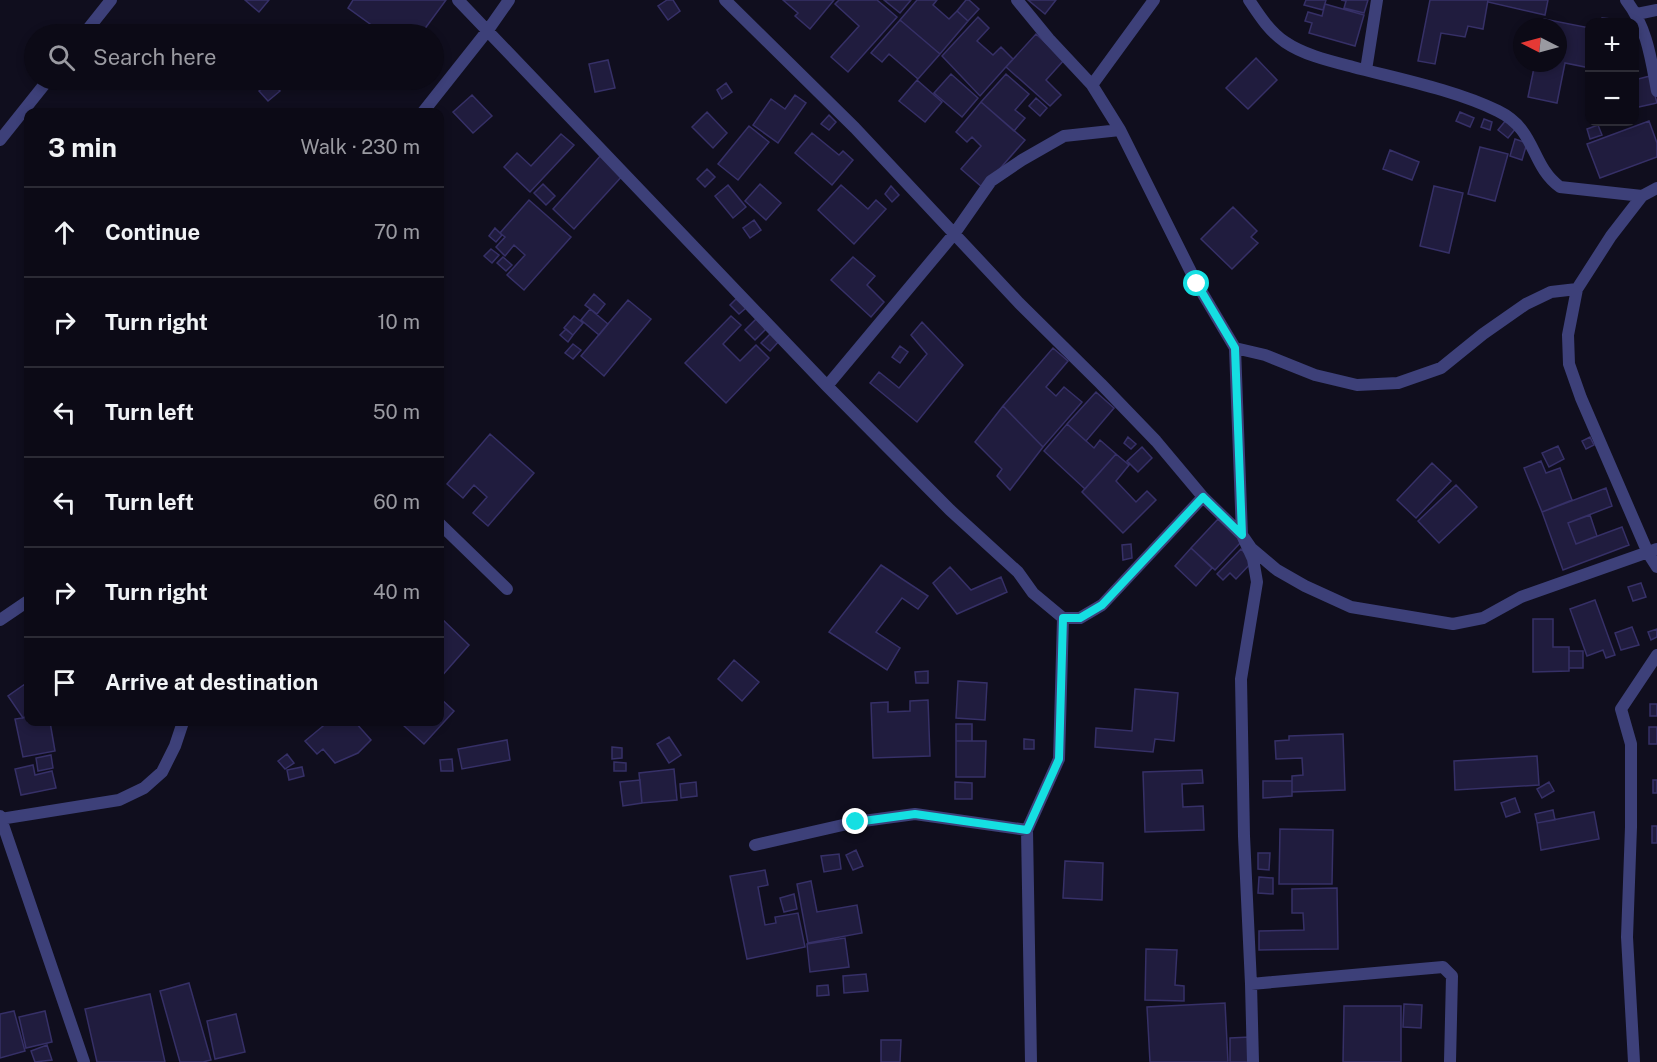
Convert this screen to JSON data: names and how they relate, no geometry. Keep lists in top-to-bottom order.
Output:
{
  "north": "left",
  "page": {
    "map_buttons": ["+", "−"],
    "search": "Search here",
    "heading": ["3 min", "Walk · 230 m"],
    "list": [
      ["Continue", "70 m"],
      ["Turn right", "10 m"],
      ["Turn left", "50 m"],
      ["Turn left", "60 m"],
      ["Turn right", "40 m"],
      "Arrive at destination"
    ]
  }
}
